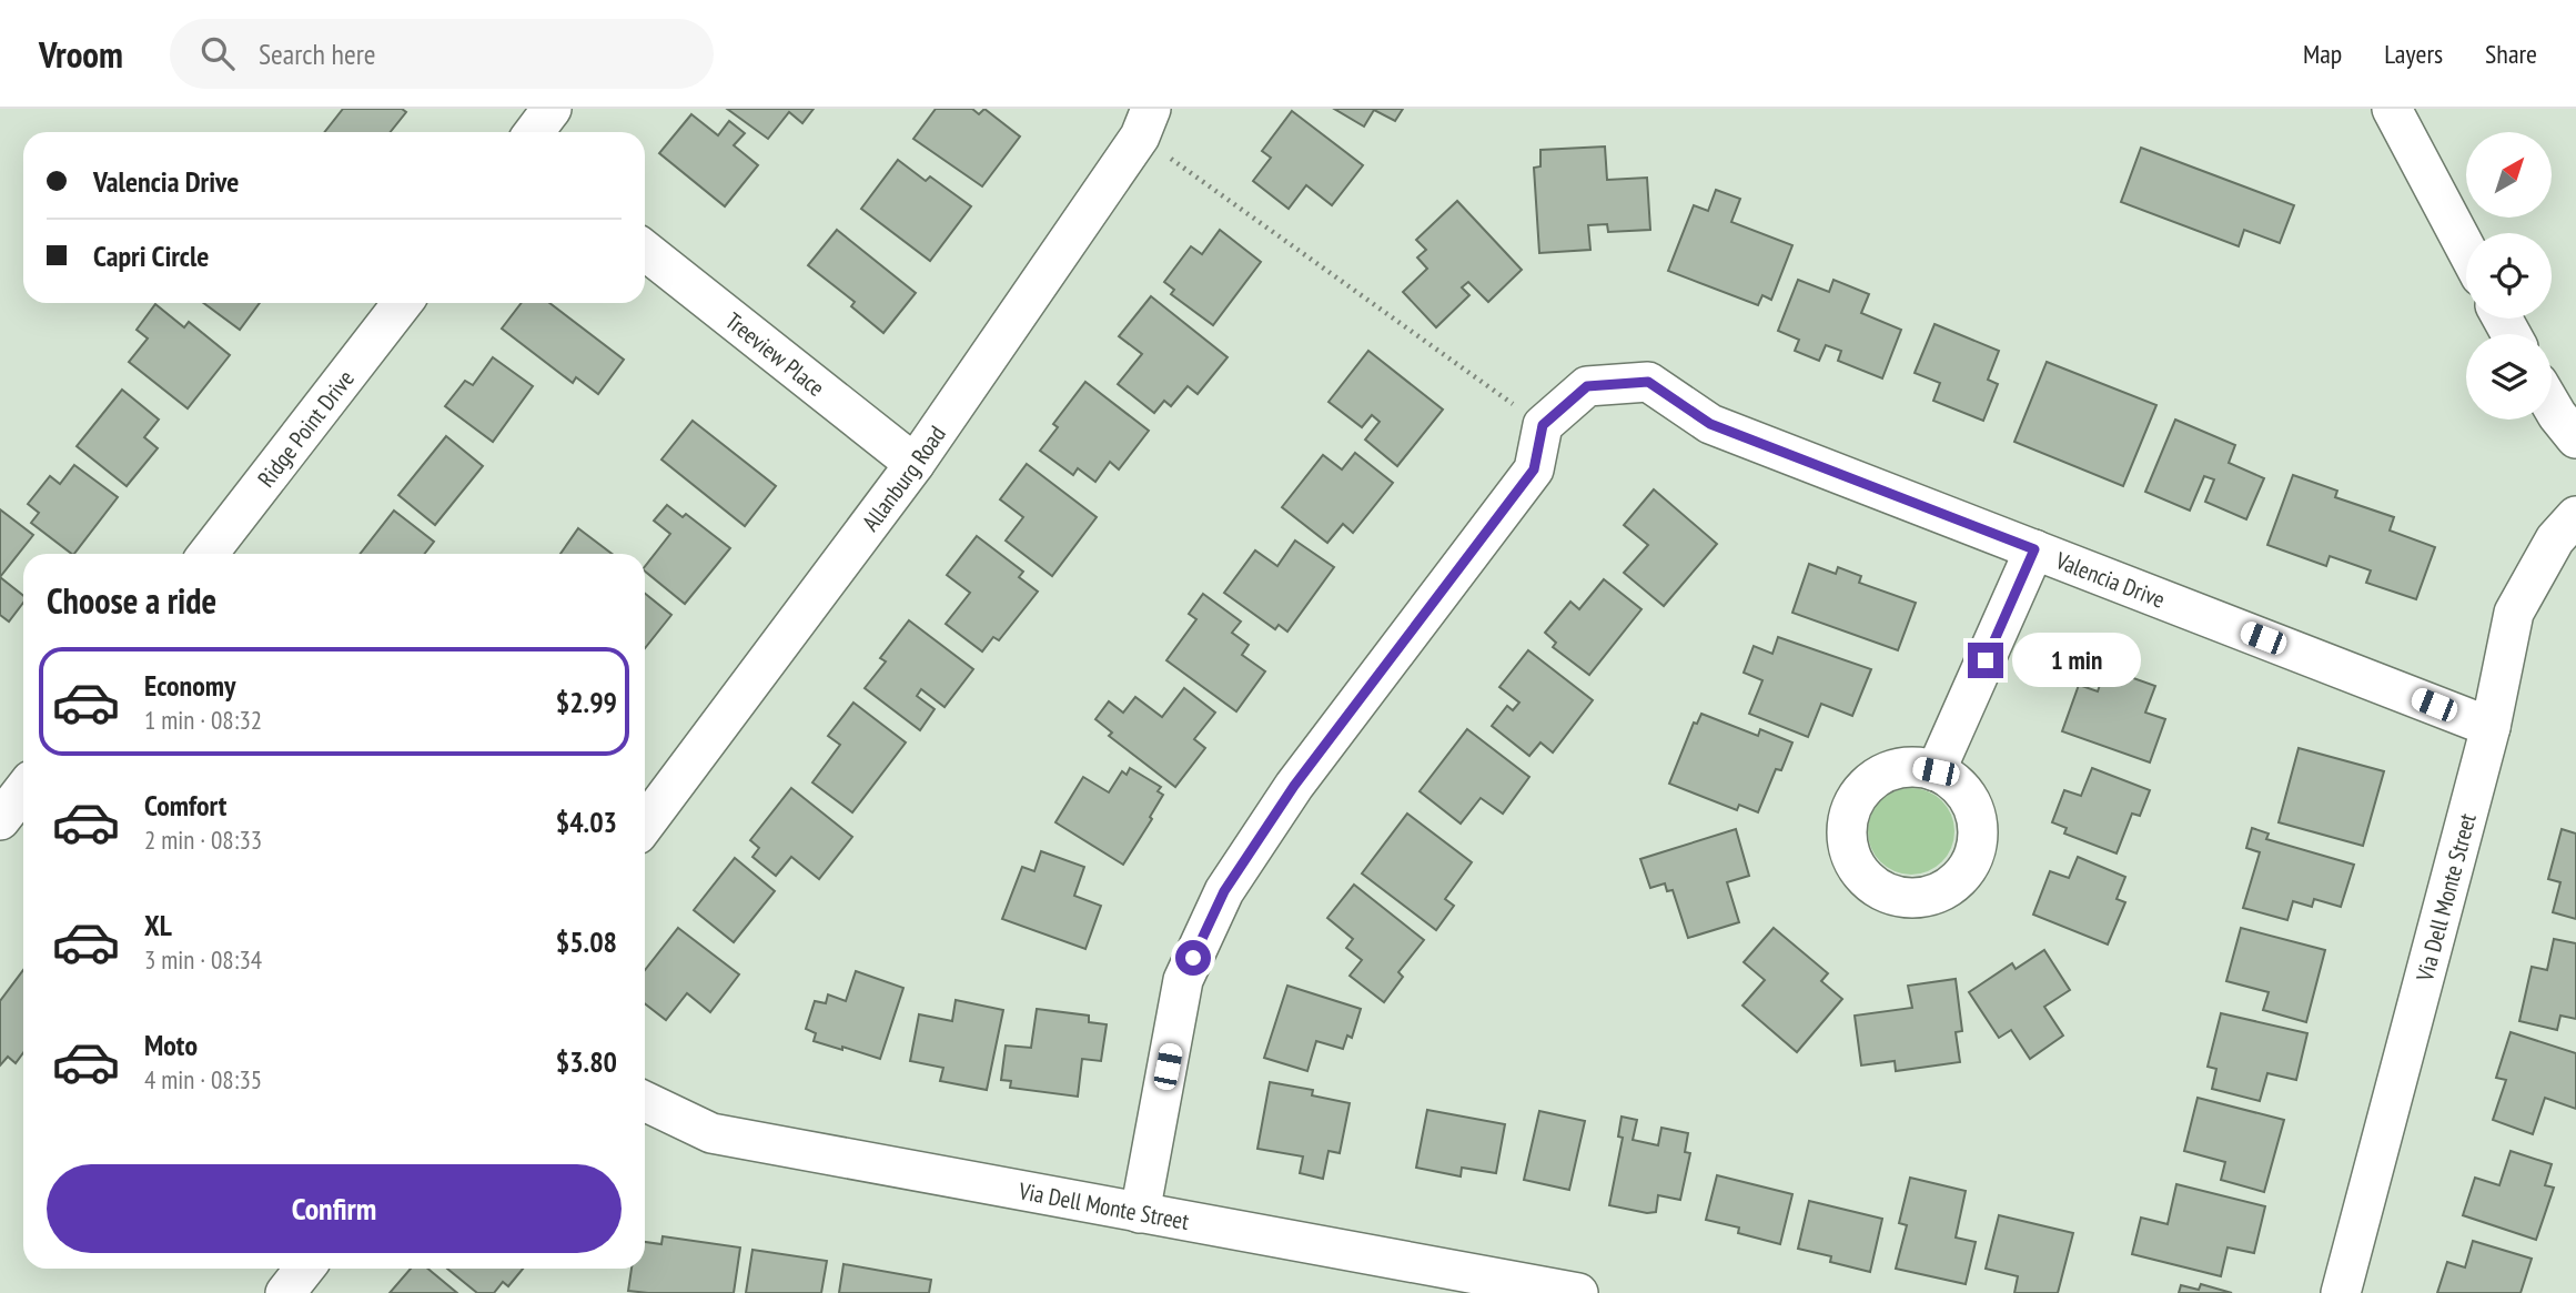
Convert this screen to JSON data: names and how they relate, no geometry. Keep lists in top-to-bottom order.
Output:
{
  "streets": {
    "street": [
      "Treeview Place",
      "Ridge Point Drive",
      "Allanburg Road",
      "Valencia Drive",
      "Via Dell Monte Street"
    ]
  },
  "crossings": [
    ["Treeview Place", "Allanburg Road"],
    ["Valencia Drive", "Via Dell Monte Street"]
  ],
  "north": "top right",
  "page": {
    "header": "Vroom",
    "search": "Search here",
    "nav": ["Map", "Layers", "Share"],
    "banner": ["Valencia Drive", "Capri Circle"],
    "heading": "Choose a ride",
    "bubble": "1 min",
    "list": [
      {
        "name": "Economy",
        "note": "1 min · 08:32",
        "value": "$2.99"
      },
      {
        "name": "Comfort",
        "note": "2 min · 08:33",
        "value": "$4.03"
      },
      {
        "name": "XL",
        "note": "3 min · 08:34",
        "value": "$5.08"
      },
      {
        "name": "Moto",
        "note": "4 min · 08:35",
        "value": "$3.80"
      }
    ],
    "buttons": "Confirm"
  }
}
